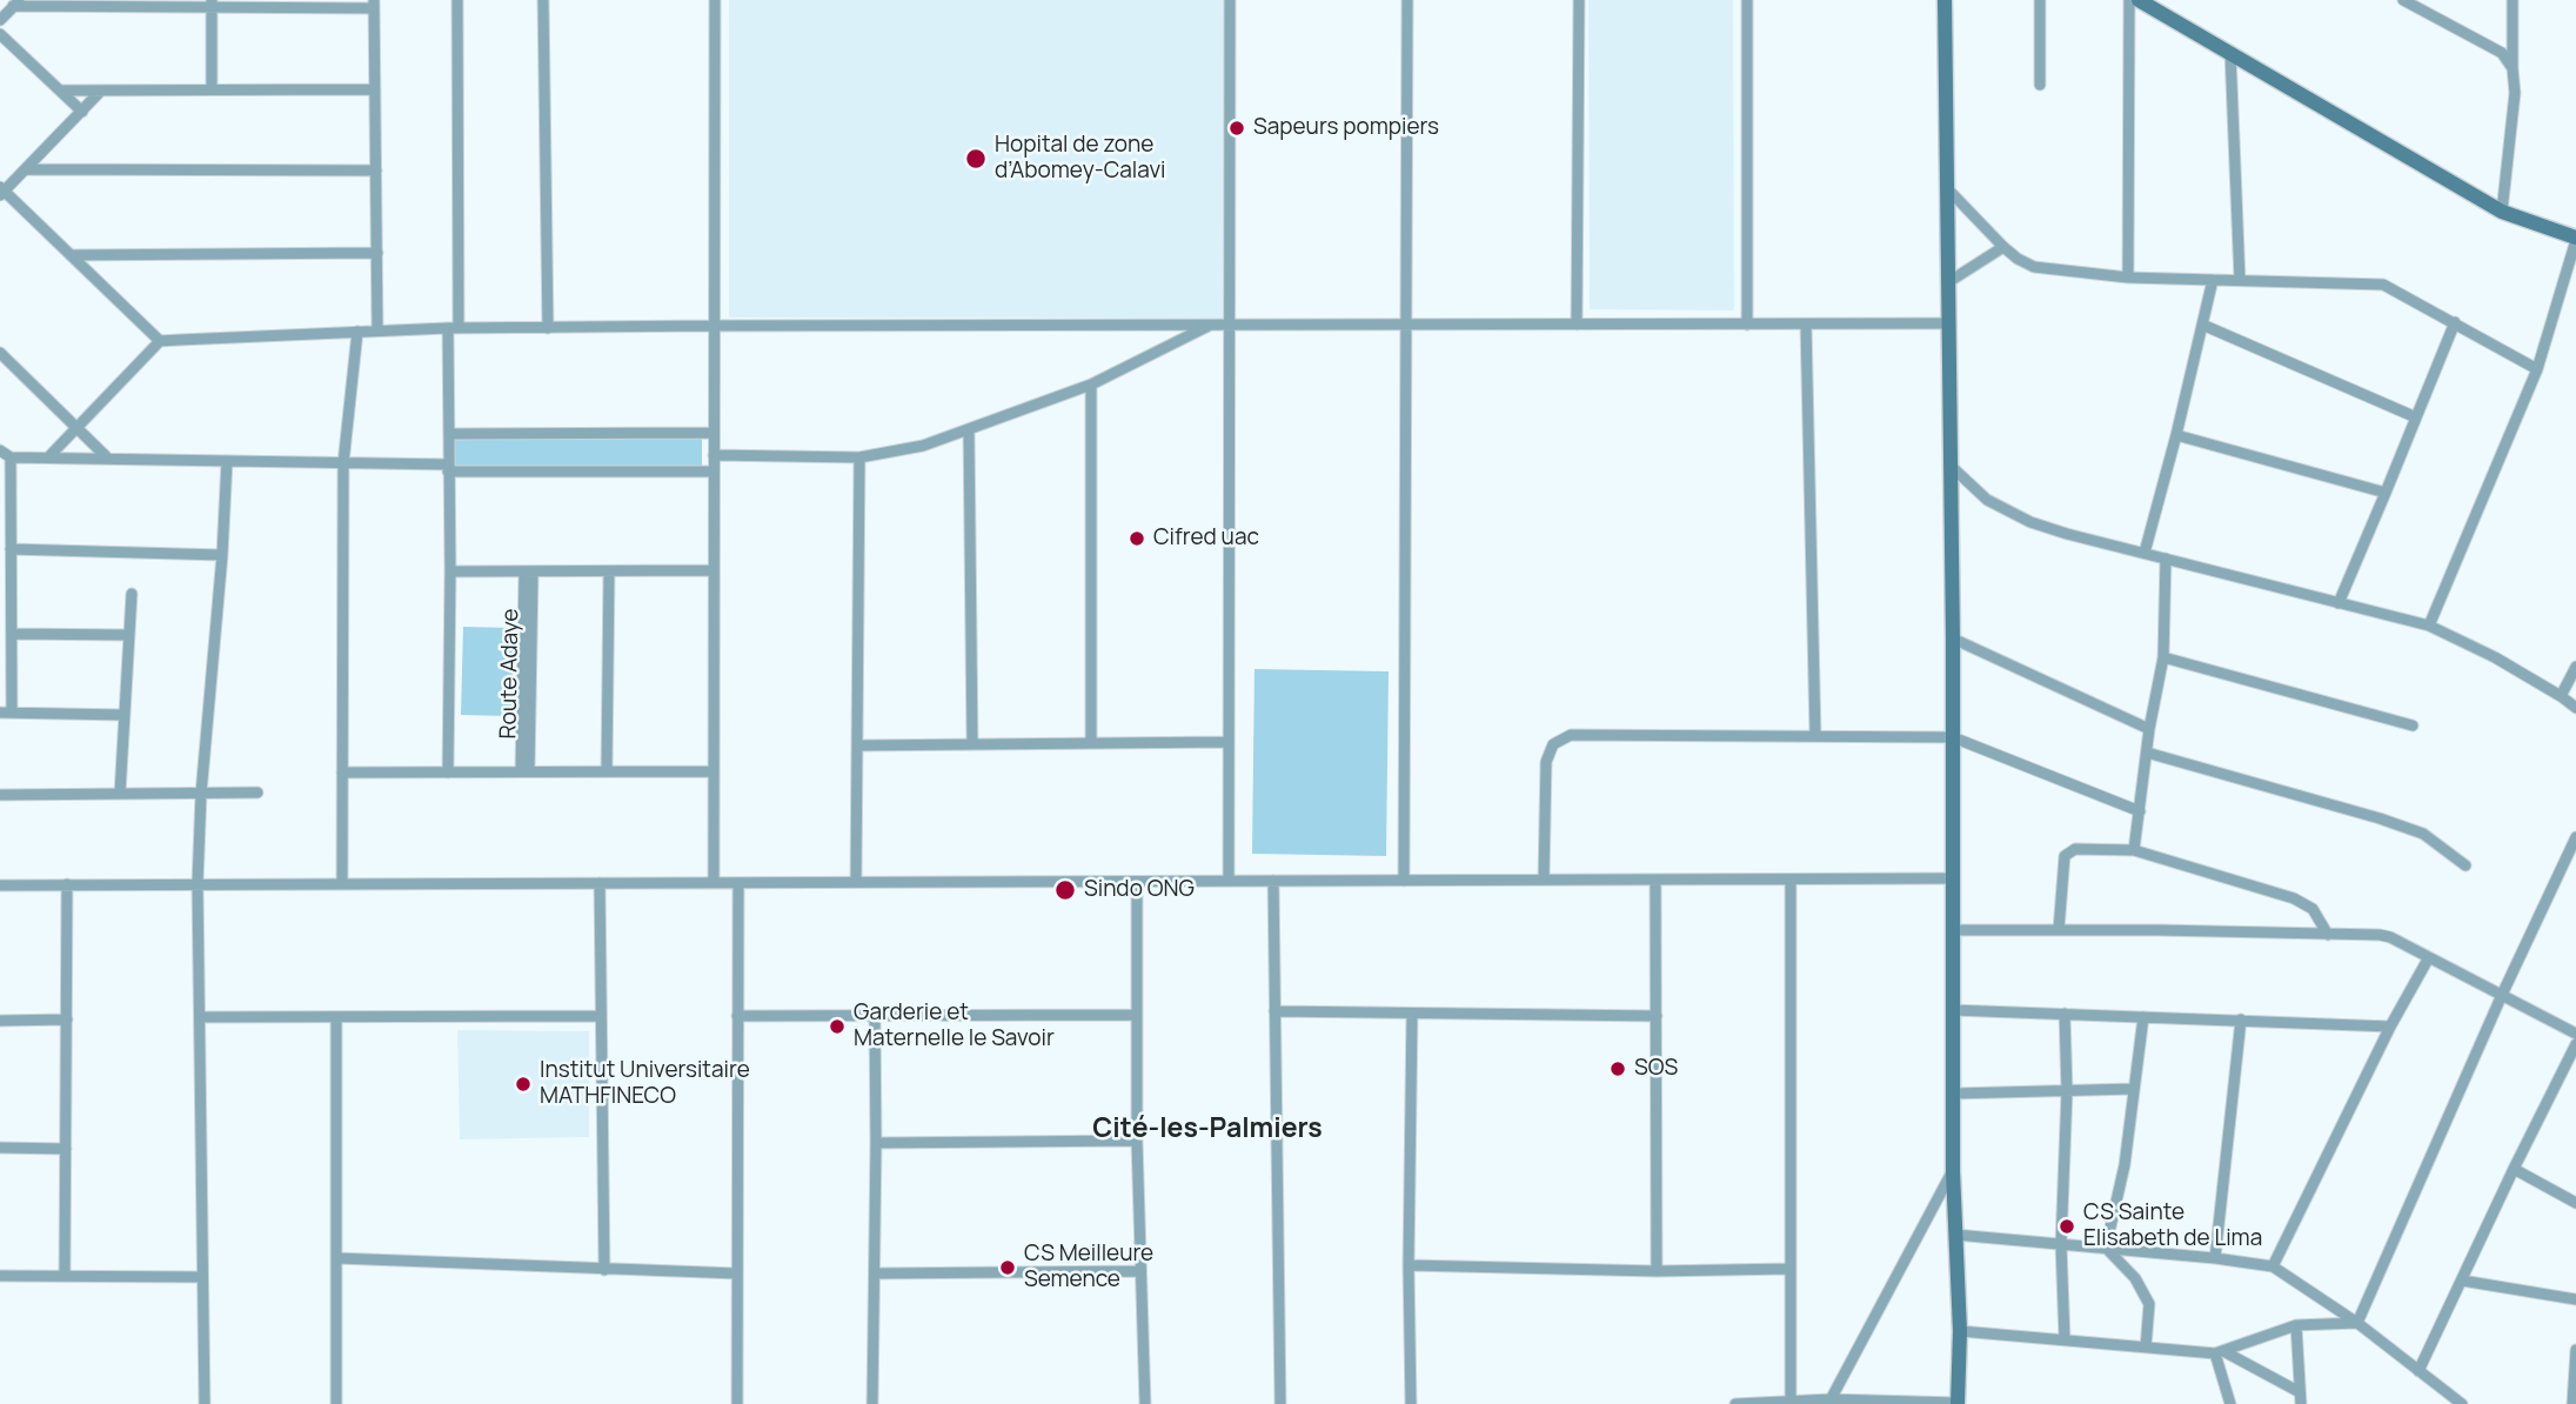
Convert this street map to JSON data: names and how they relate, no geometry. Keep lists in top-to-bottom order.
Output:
{
  "districts": ["Cité-les-Palmiers"],
  "places": [
    "Sapeurs pompiers",
    "Hopital de zone d’Abomey-Calavi",
    "Cifred uac",
    "Sindo ONG",
    "Garderie et Maternelle le Savoir",
    "SOS",
    "Institut Universitaire MATHFINECO",
    "CS Sainte Elisabeth de Lima",
    "CS Meilleure Semence"
  ]
}
